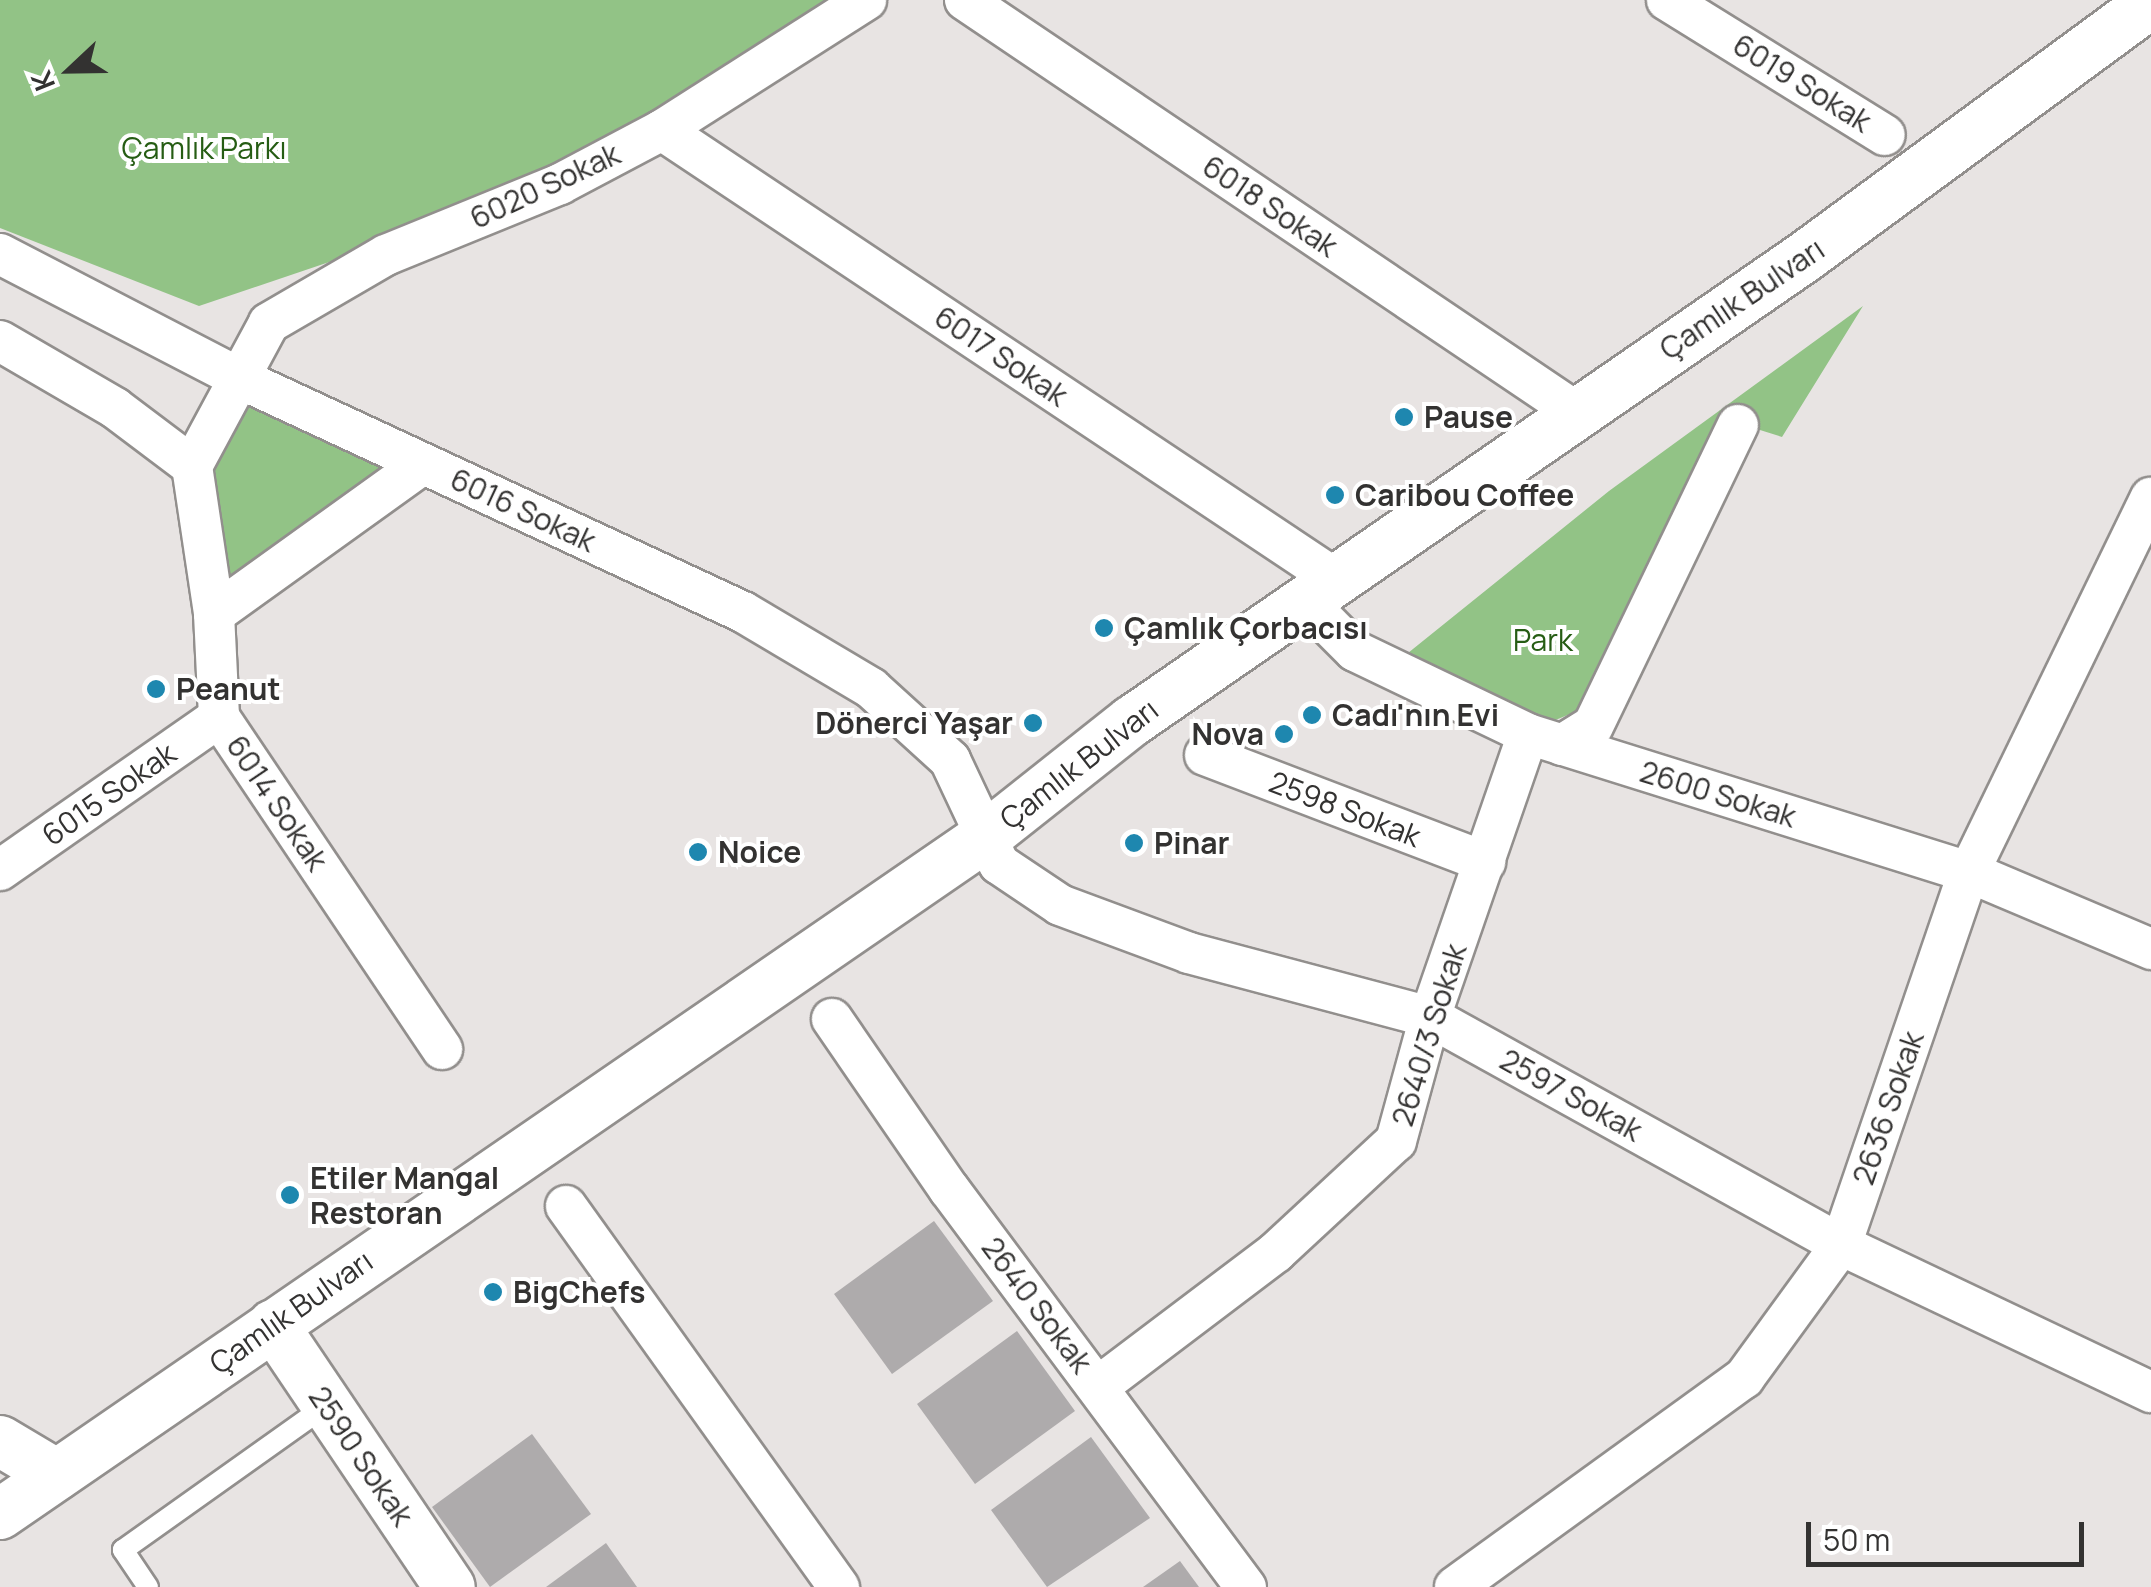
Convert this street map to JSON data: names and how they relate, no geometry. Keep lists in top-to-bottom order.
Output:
{
  "streets": {
    "street": [
      "6019 Sokak",
      "6020 Sokak",
      "6018 Sokak",
      "Çamlık Bulvarı",
      "6017 Sokak",
      "6016 Sokak",
      "6015 Sokak",
      "2600 Sokak",
      "6014 Sokak",
      "2598 Sokak",
      "2640/3 Sokak",
      "2597 Sokak",
      "2636 Sokak",
      "2640 Sokak",
      "2590 Sokak"
    ]
  },
  "crossings": [
    ["6020 Sokak", "6017 Sokak"],
    ["6020 Sokak", "6016 Sokak"],
    ["6020 Sokak", "6014 Sokak"],
    ["6018 Sokak", "Çamlık Bulvarı"],
    ["Çamlık Bulvarı", "6017 Sokak"],
    ["Çamlık Bulvarı", "6016 Sokak"],
    ["Çamlık Bulvarı", "2600 Sokak"],
    ["Çamlık Bulvarı", "2597 Sokak"],
    ["Çamlık Bulvarı", "2590 Sokak"],
    ["6017 Sokak", "2600 Sokak"],
    ["6016 Sokak", "2597 Sokak"],
    ["6015 Sokak", "6014 Sokak"],
    ["2600 Sokak", "2640/3 Sokak"],
    ["2600 Sokak", "2636 Sokak"],
    ["2598 Sokak", "2640/3 Sokak"],
    ["2640/3 Sokak", "2597 Sokak"],
    ["2640/3 Sokak", "2640 Sokak"],
    ["2597 Sokak", "2636 Sokak"]
  ],
  "parks": ["Çamlık Parkı", "Park"],
  "places": [
    "Pause",
    "Caribou Coffee",
    "Çamlık Çorbacısı",
    "Peanut",
    "Cadı'nın Evi",
    "Dönerci Yaşar",
    "Nova",
    "Pinar",
    "Noice",
    "Etiler Mangal Restoran",
    "BigChefs"
  ],
  "scale_bar": "50 m",
  "north": "left"
}
